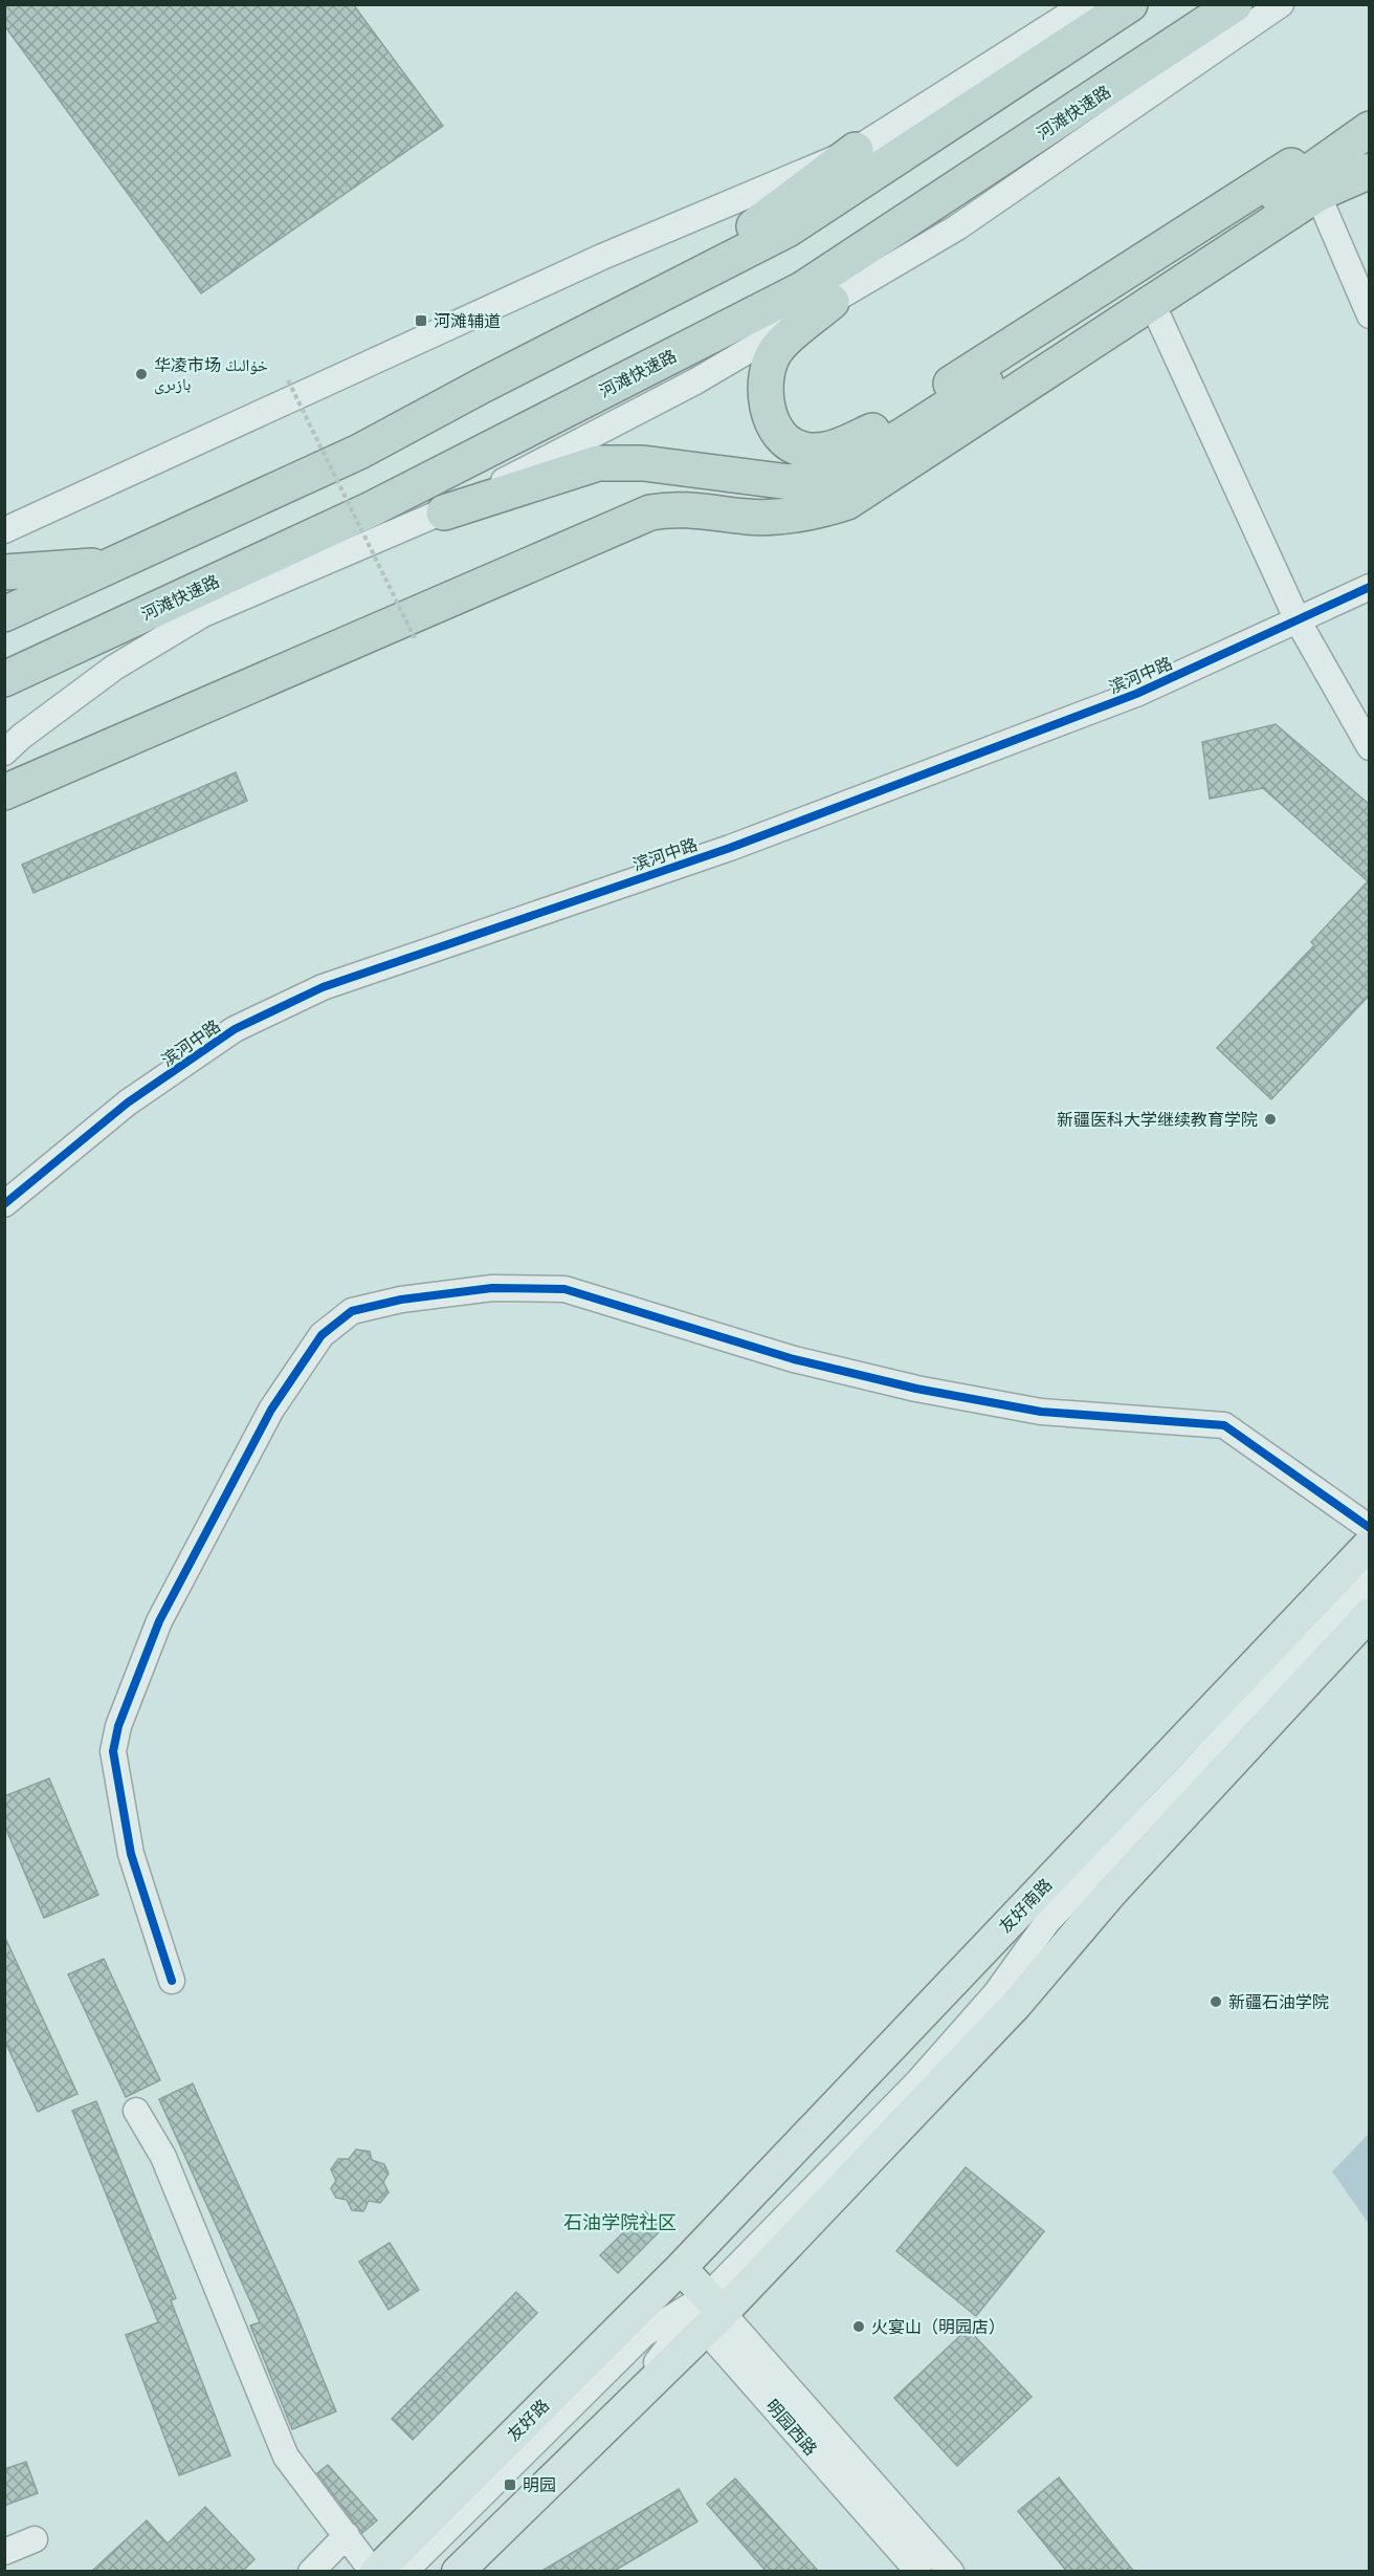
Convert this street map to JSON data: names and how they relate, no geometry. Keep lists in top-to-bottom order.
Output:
{
  "streets": {
    "highway": ["河滩快速路"],
    "main road": ["友好南路", "友好路"],
    "street": ["滨河中路", "明园西路"]
  },
  "crossings": [
    ["友好南路", "友好路"]
  ],
  "districts": ["石油学院社区"],
  "places": {
    "transit": ["河滩辅道", "明园"],
    "other": [
      "华凌市场 خۇالىڭ بازىرى",
      "新疆医科大学继续教育学院",
      "新疆石油学院",
      "火宴山（明园店）"
    ]
  }
}
